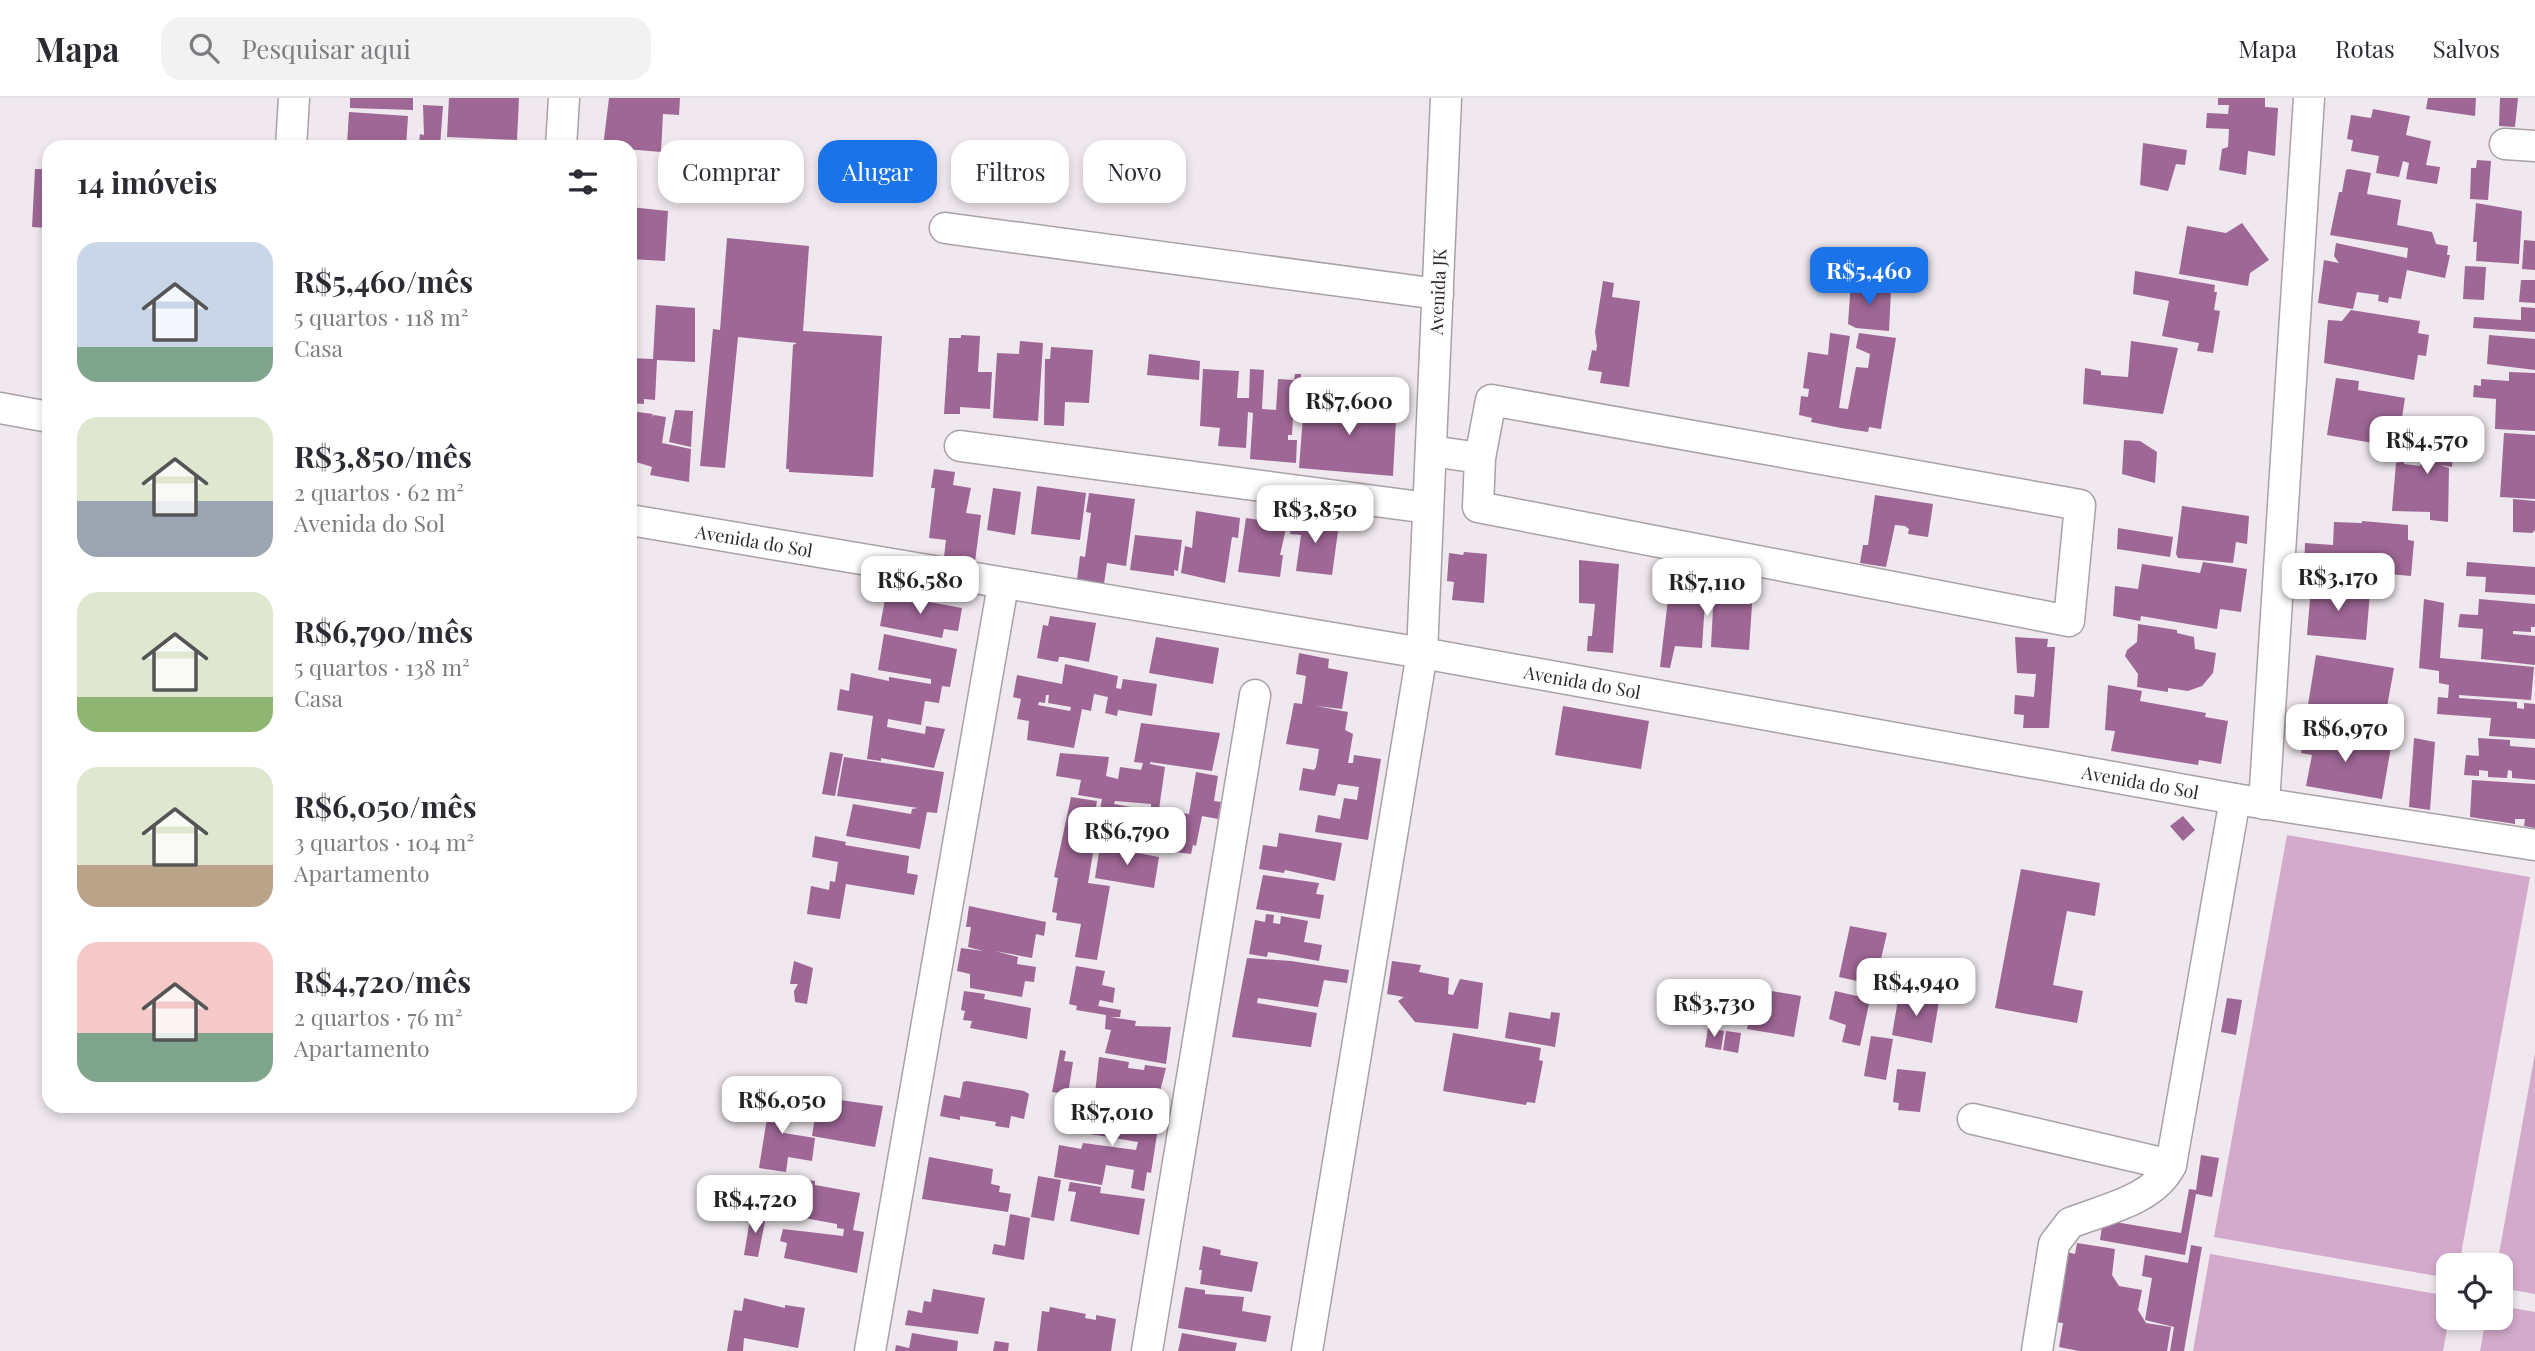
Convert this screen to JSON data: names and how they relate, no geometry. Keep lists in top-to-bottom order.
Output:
{
  "streets": {
    "street": ["Avenida JK", "Avenida do Sol"]
  },
  "crossings": [
    ["Avenida JK", "Avenida do Sol"]
  ],
  "page": {
    "header": "Mapa",
    "search": "Pesquisar aqui",
    "nav": ["Mapa", "Rotas", "Salvos"],
    "chip": [
      "Comprar",
      "Alugar",
      "Filtros",
      "Novo"
    ],
    "heading": "14 imóveis",
    "list": [
      {
        "name": "R$5,460/mês",
        "note": "5 quartos · 118 m² · Casa"
      },
      {
        "name": "R$3,850/mês",
        "note": "2 quartos · 62 m² · Avenida do Sol"
      },
      {
        "name": "R$6,790/mês",
        "note": "5 quartos · 138 m² · Casa"
      },
      {
        "name": "R$6,050/mês",
        "note": "3 quartos · 104 m² · Apartamento"
      },
      {
        "name": "R$4,720/mês",
        "note": "2 quartos · 76 m² · Apartamento"
      }
    ],
    "price": [
      "R$5,460",
      "R$7,600",
      "R$4,570",
      "R$3,850",
      "R$3,170",
      "R$6,580",
      "R$7,110",
      "R$6,970",
      "R$6,790",
      "R$4,940",
      "R$3,730",
      "R$6,050",
      "R$7,010",
      "R$4,720"
    ]
  }
}
